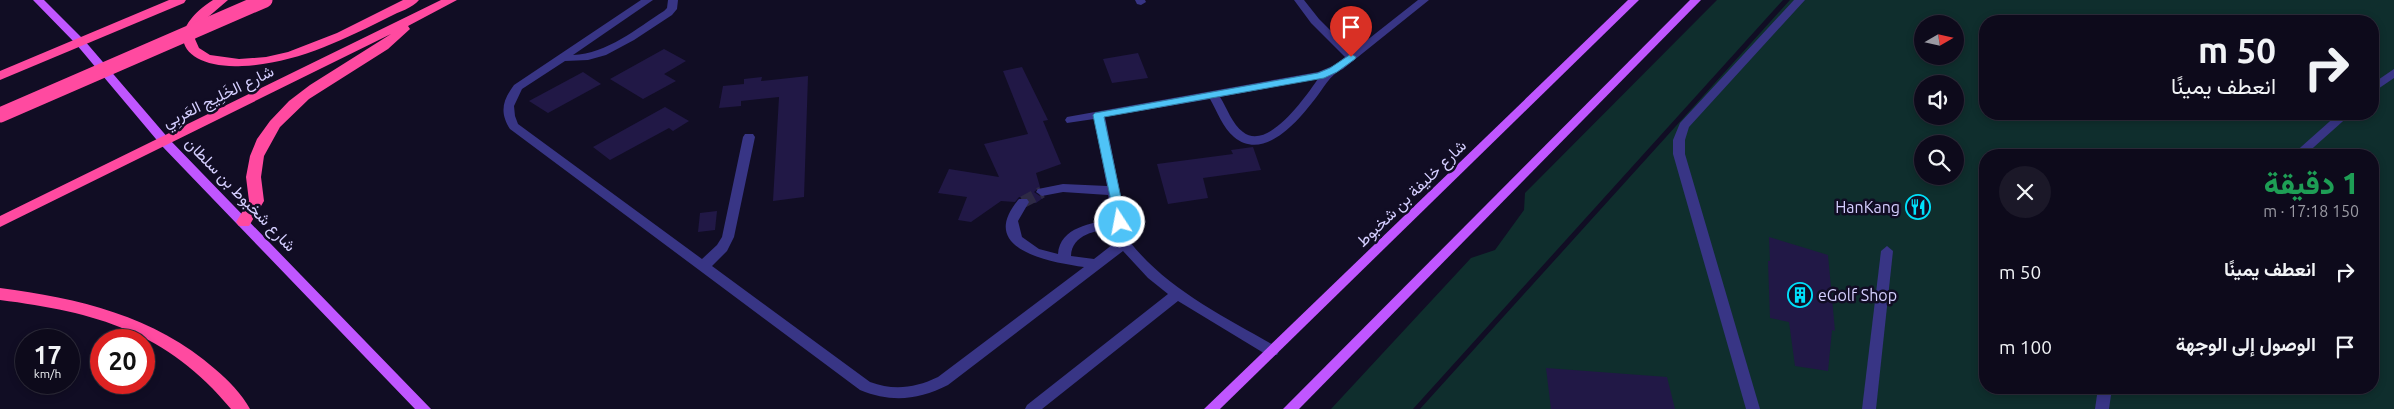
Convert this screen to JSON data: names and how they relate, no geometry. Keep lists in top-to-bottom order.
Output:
{
  "streets": {
    "highway": ["شارع الخَلِيج العَربِي"],
    "main road": ["شارع خليفة بن شخبوط", "شارع شخبوط بن سلطان"]
  },
  "crossings": [
    ["شارع الخَلِيج العَربِي", "شارع شخبوط بن سلطان"]
  ],
  "places": {
    "restaurant": ["HanKang"],
    "building": ["eGolf Shop"]
  },
  "north": "right",
  "page": {
    "turn": ["50 m", "انعطف يمينًا"],
    "heading": ["1 دقيقة", "150 m · 17:18"],
    "list": [
      {
        "name": "انعطف يمينًا",
        "value": "50 m"
      },
      {
        "name": "الوصول إلى الوجهة",
        "value": "100 m"
      }
    ],
    "speed": "17 km/h",
    "limit": "20"
  }
}
